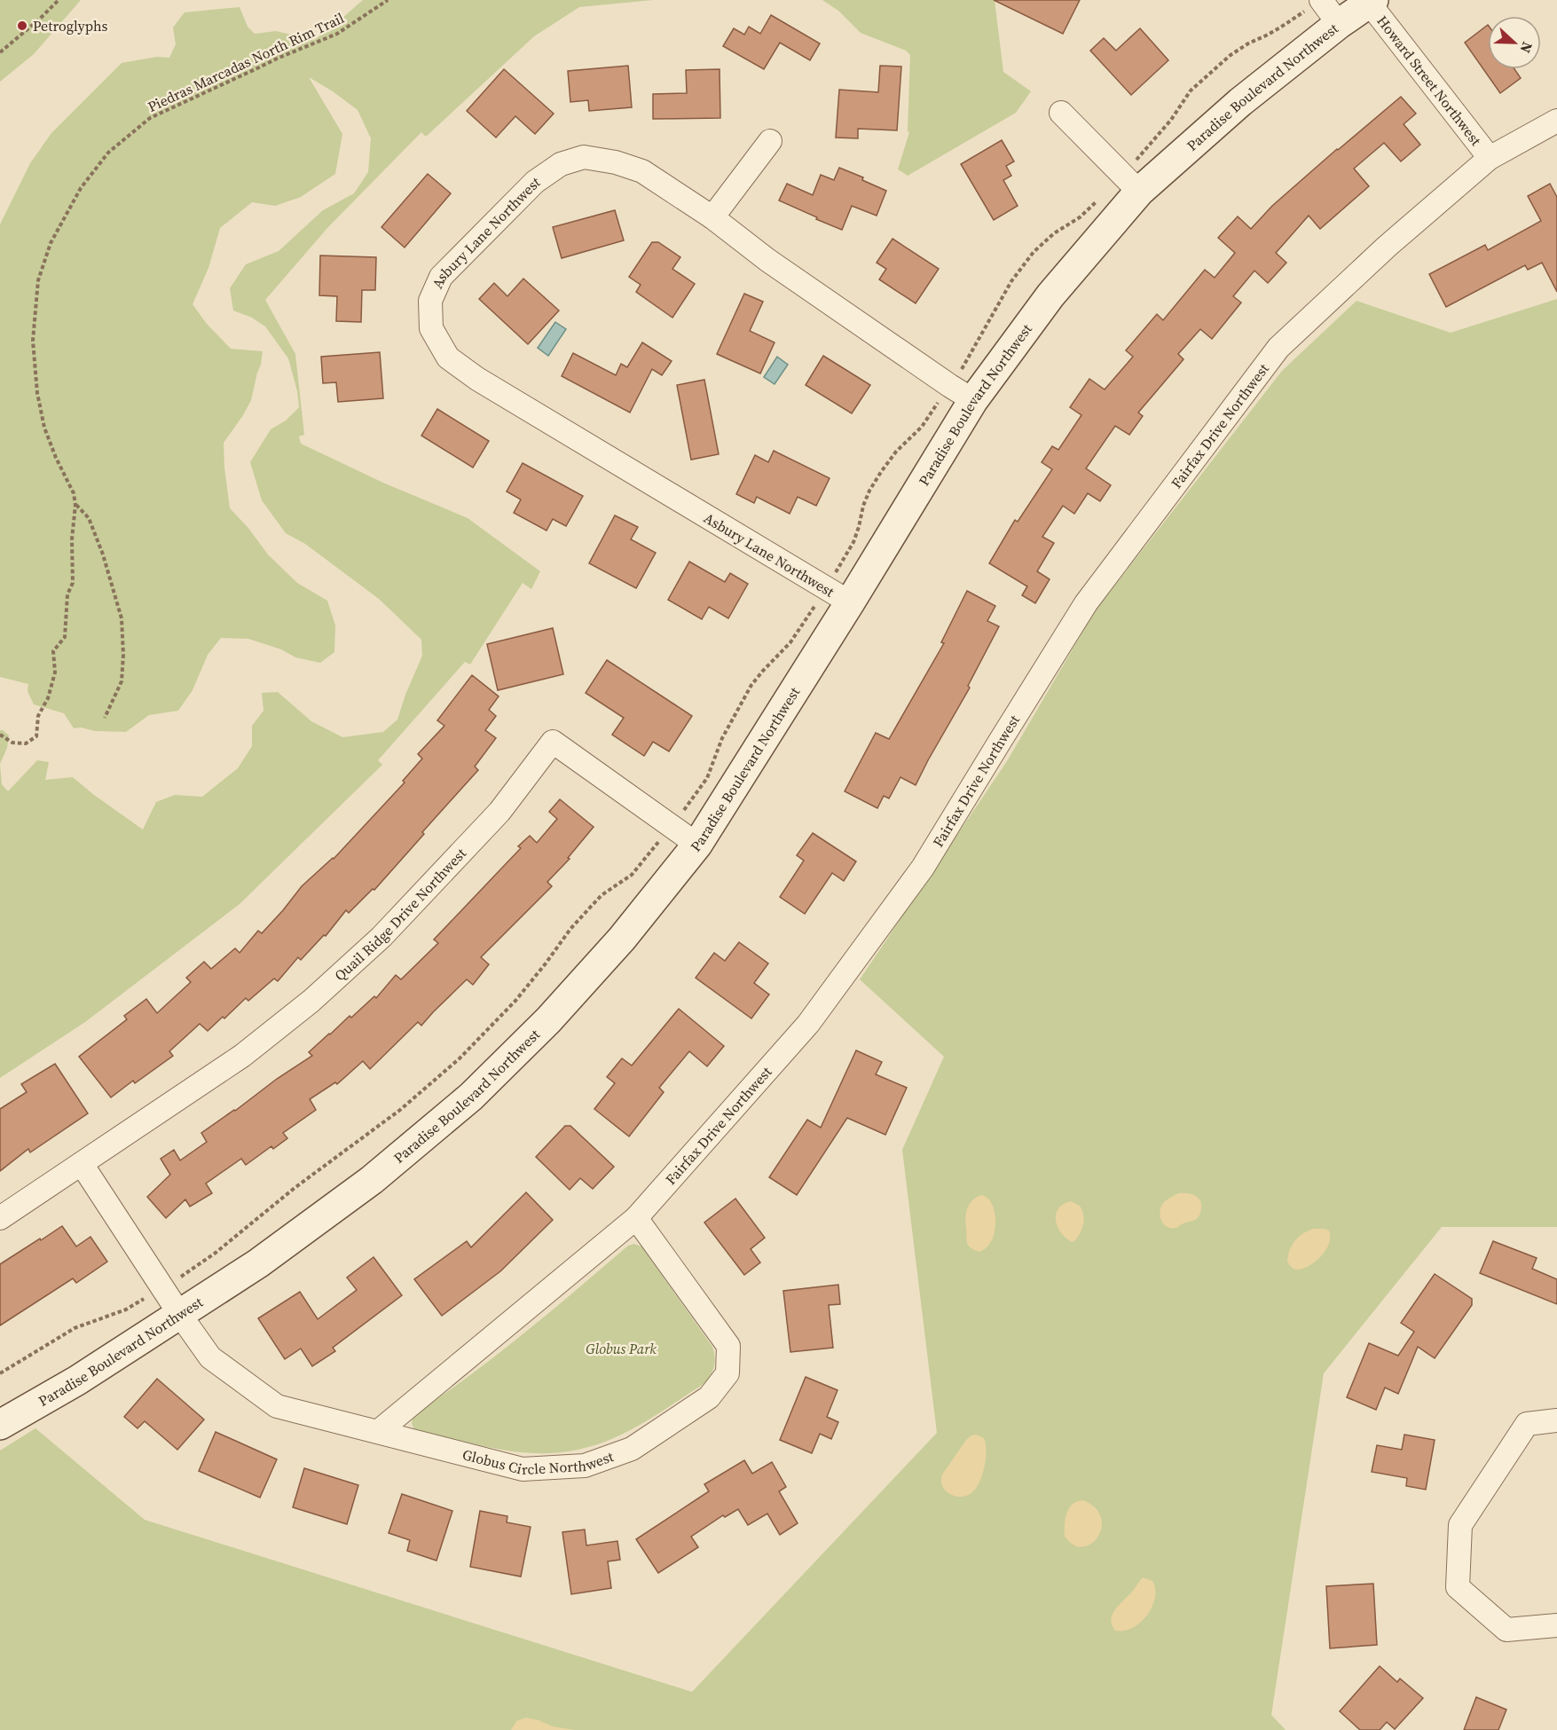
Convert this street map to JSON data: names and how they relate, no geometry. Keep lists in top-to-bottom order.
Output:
{
  "streets": {
    "street": [
      "Howard Street Northwest",
      "Paradise Boulevard Northwest",
      "Asbury Lane Northwest",
      "Fairfax Drive Northwest",
      "Quail Ridge Drive Northwest",
      "Globus Circle Northwest"
    ],
    "path": ["Piedras Marcadas North Rim Trail"]
  },
  "crossings": [
    ["Howard Street Northwest", "Paradise Boulevard Northwest"],
    ["Howard Street Northwest", "Fairfax Drive Northwest"],
    ["Paradise Boulevard Northwest", "Asbury Lane Northwest"],
    ["Paradise Boulevard Northwest", "Quail Ridge Drive Northwest"],
    ["Paradise Boulevard Northwest", "Globus Circle Northwest"],
    ["Fairfax Drive Northwest", "Globus Circle Northwest"]
  ],
  "parks": ["Globus Park"],
  "places": ["Petroglyphs"],
  "north": "right"
}
